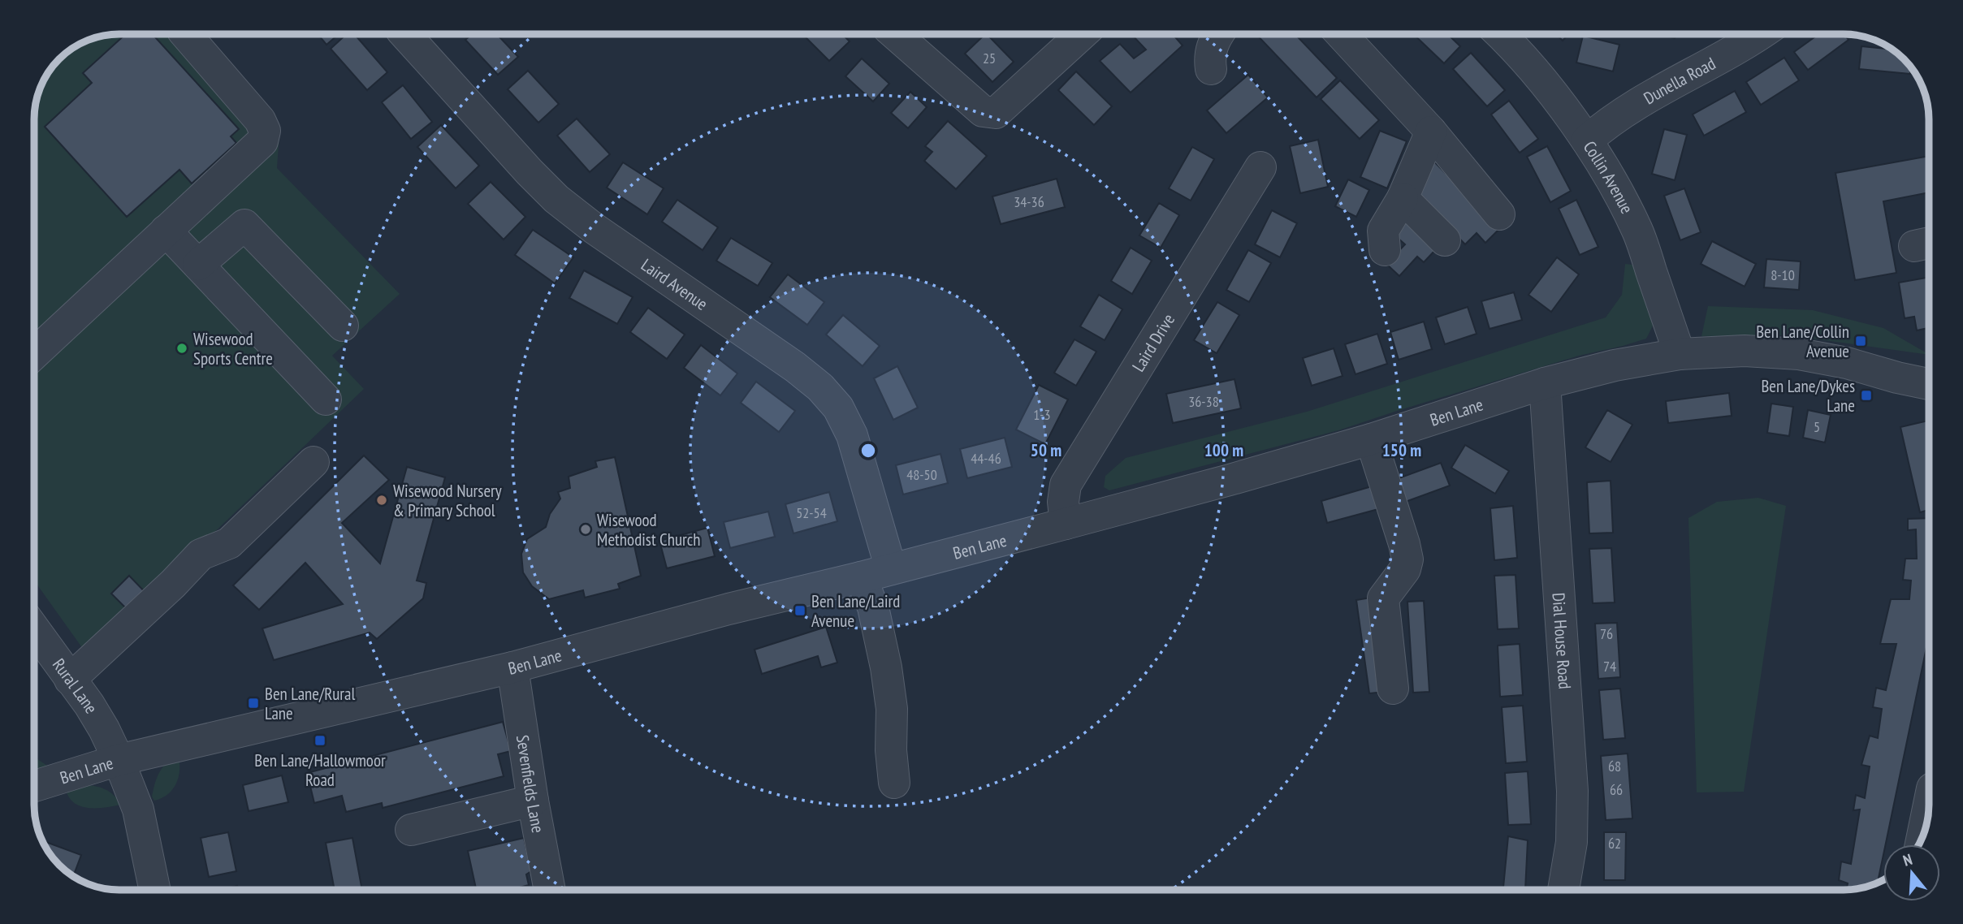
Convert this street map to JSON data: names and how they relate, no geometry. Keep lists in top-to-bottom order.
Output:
{
  "streets": {
    "street": [
      "Dunella Road",
      "Collin Avenue",
      "Laird Avenue",
      "Laird Drive",
      "Ben Lane",
      "Dial House Road",
      "Rural Lane",
      "Sevenfields Lane"
    ]
  },
  "crossings": [
    ["Dunella Road", "Collin Avenue"],
    ["Collin Avenue", "Ben Lane"],
    ["Laird Avenue", "Ben Lane"],
    ["Laird Drive", "Ben Lane"],
    ["Ben Lane", "Dial House Road"],
    ["Ben Lane", "Rural Lane"],
    ["Ben Lane", "Sevenfields Lane"]
  ],
  "places": {
    "transit": [
      "Ben Lane/Collin Avenue",
      "Ben Lane/Dykes Lane",
      "Ben Lane/Laird Avenue",
      "Ben Lane/Rural Lane",
      "Ben Lane/Hallowmoor Road"
    ],
    "other": ["Wisewood Sports Centre", "Wisewood Nursery & Primary School", "Wisewood Methodist Church"]
  },
  "house_numbers": [
    "25",
    "34-36",
    "8-10",
    "36-38",
    "1-3",
    "5",
    "44-46",
    "48-50",
    "52-54",
    "76",
    "74",
    "68",
    "66",
    "62"
  ],
  "north": "top",
  "rings": ["50 m", "100 m", "150 m"]
}
